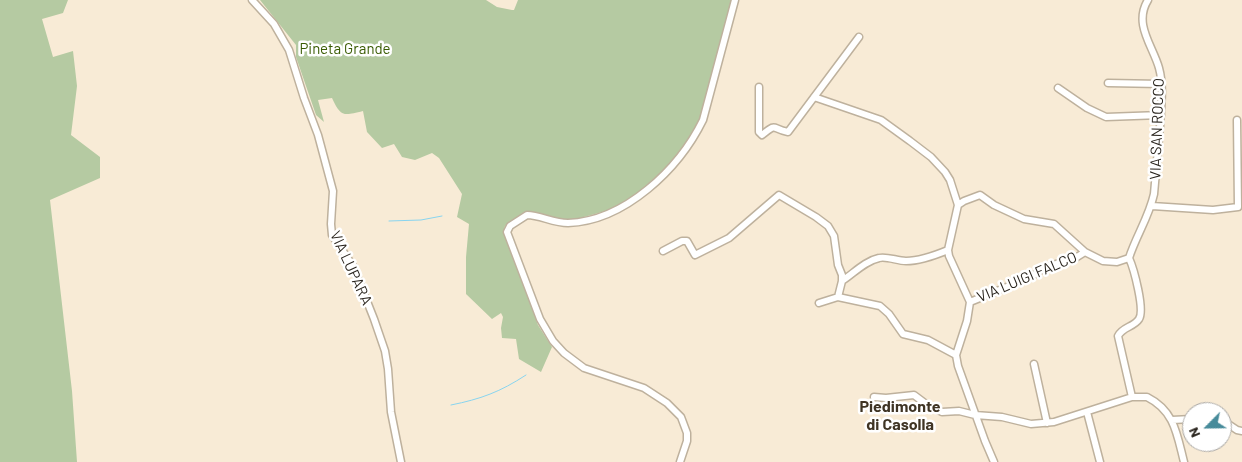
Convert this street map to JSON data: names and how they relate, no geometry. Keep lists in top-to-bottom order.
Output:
{
  "streets": {
    "street": ["VIA SAN ROCCO", "VIA LUPARA", "VIA LUIGI FALCO"]
  },
  "districts": ["Piedimonte di Casolla"],
  "parks": ["Pineta Grande"],
  "north": "bottom left"
}
